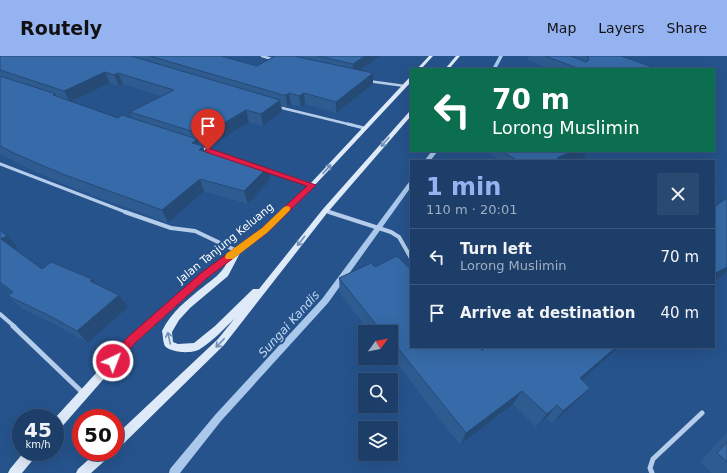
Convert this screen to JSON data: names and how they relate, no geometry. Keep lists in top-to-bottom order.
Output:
{
  "streets": {
    "main road": ["Jalan Tanjung Keluang"]
  },
  "water": ["Sungai Kandis"],
  "north": "top right",
  "page": {
    "header": "Routely",
    "nav": ["Map", "Layers", "Share"],
    "turn": ["70 m", "Lorong Muslimin"],
    "heading": ["1 min", "110 m · 20:01"],
    "list": [
      {
        "name": "Turn left",
        "note": "Lorong Muslimin",
        "value": "70 m"
      },
      {
        "name": "Arrive at destination",
        "value": "40 m"
      }
    ],
    "speed": "45 km/h",
    "limit": "50"
  }
}
